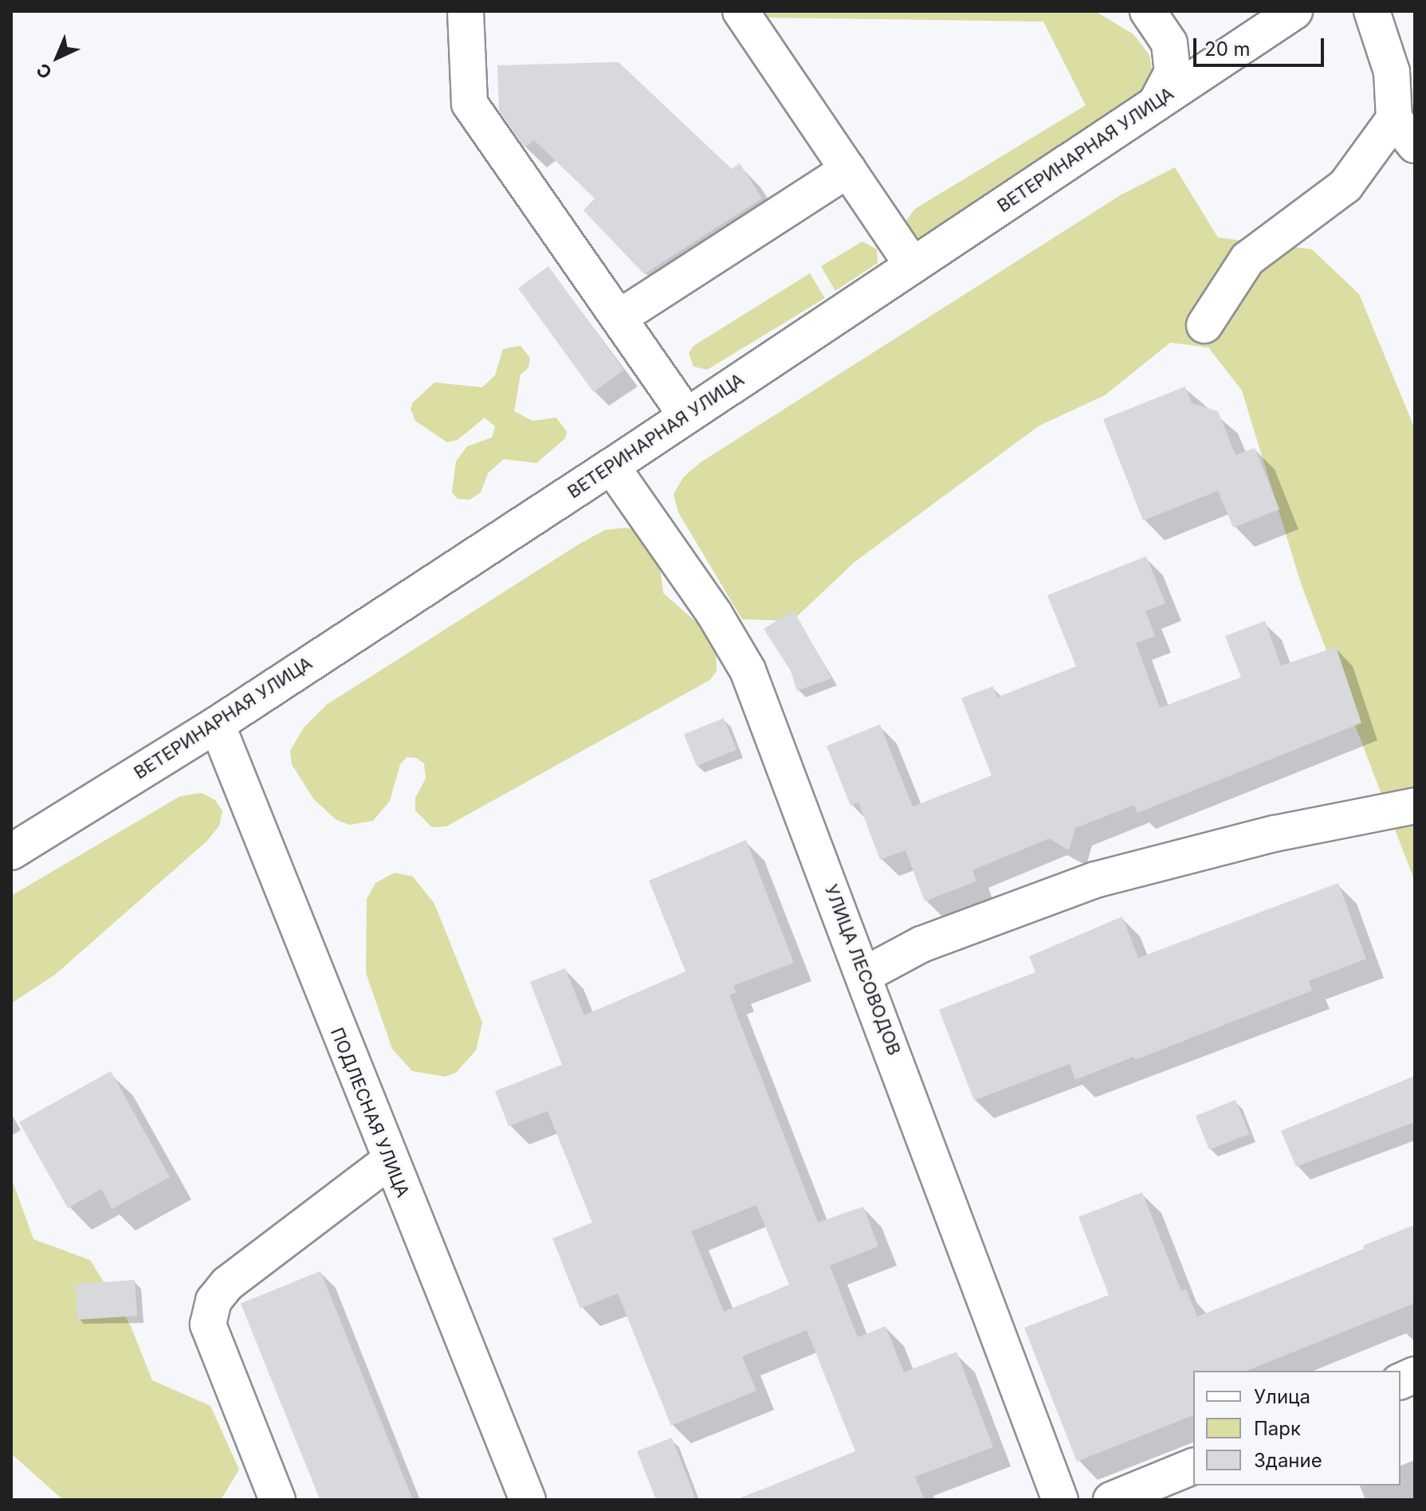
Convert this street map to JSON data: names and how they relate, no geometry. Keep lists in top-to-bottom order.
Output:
{
  "streets": {
    "street": ["ВЕТЕРИНАРНАЯ УЛИЦА", "УЛИЦА ЛЕСОВОДОВ", "ПОДЛЕСНАЯ УЛИЦА"]
  },
  "crossings": [
    ["ВЕТЕРИНАРНАЯ УЛИЦА", "УЛИЦА ЛЕСОВОДОВ"],
    ["ВЕТЕРИНАРНАЯ УЛИЦА", "ПОДЛЕСНАЯ УЛИЦА"]
  ],
  "legend": ["Улица", "Парк", "Здание"],
  "scale_bar": "20 m",
  "north": "bottom left"
}
